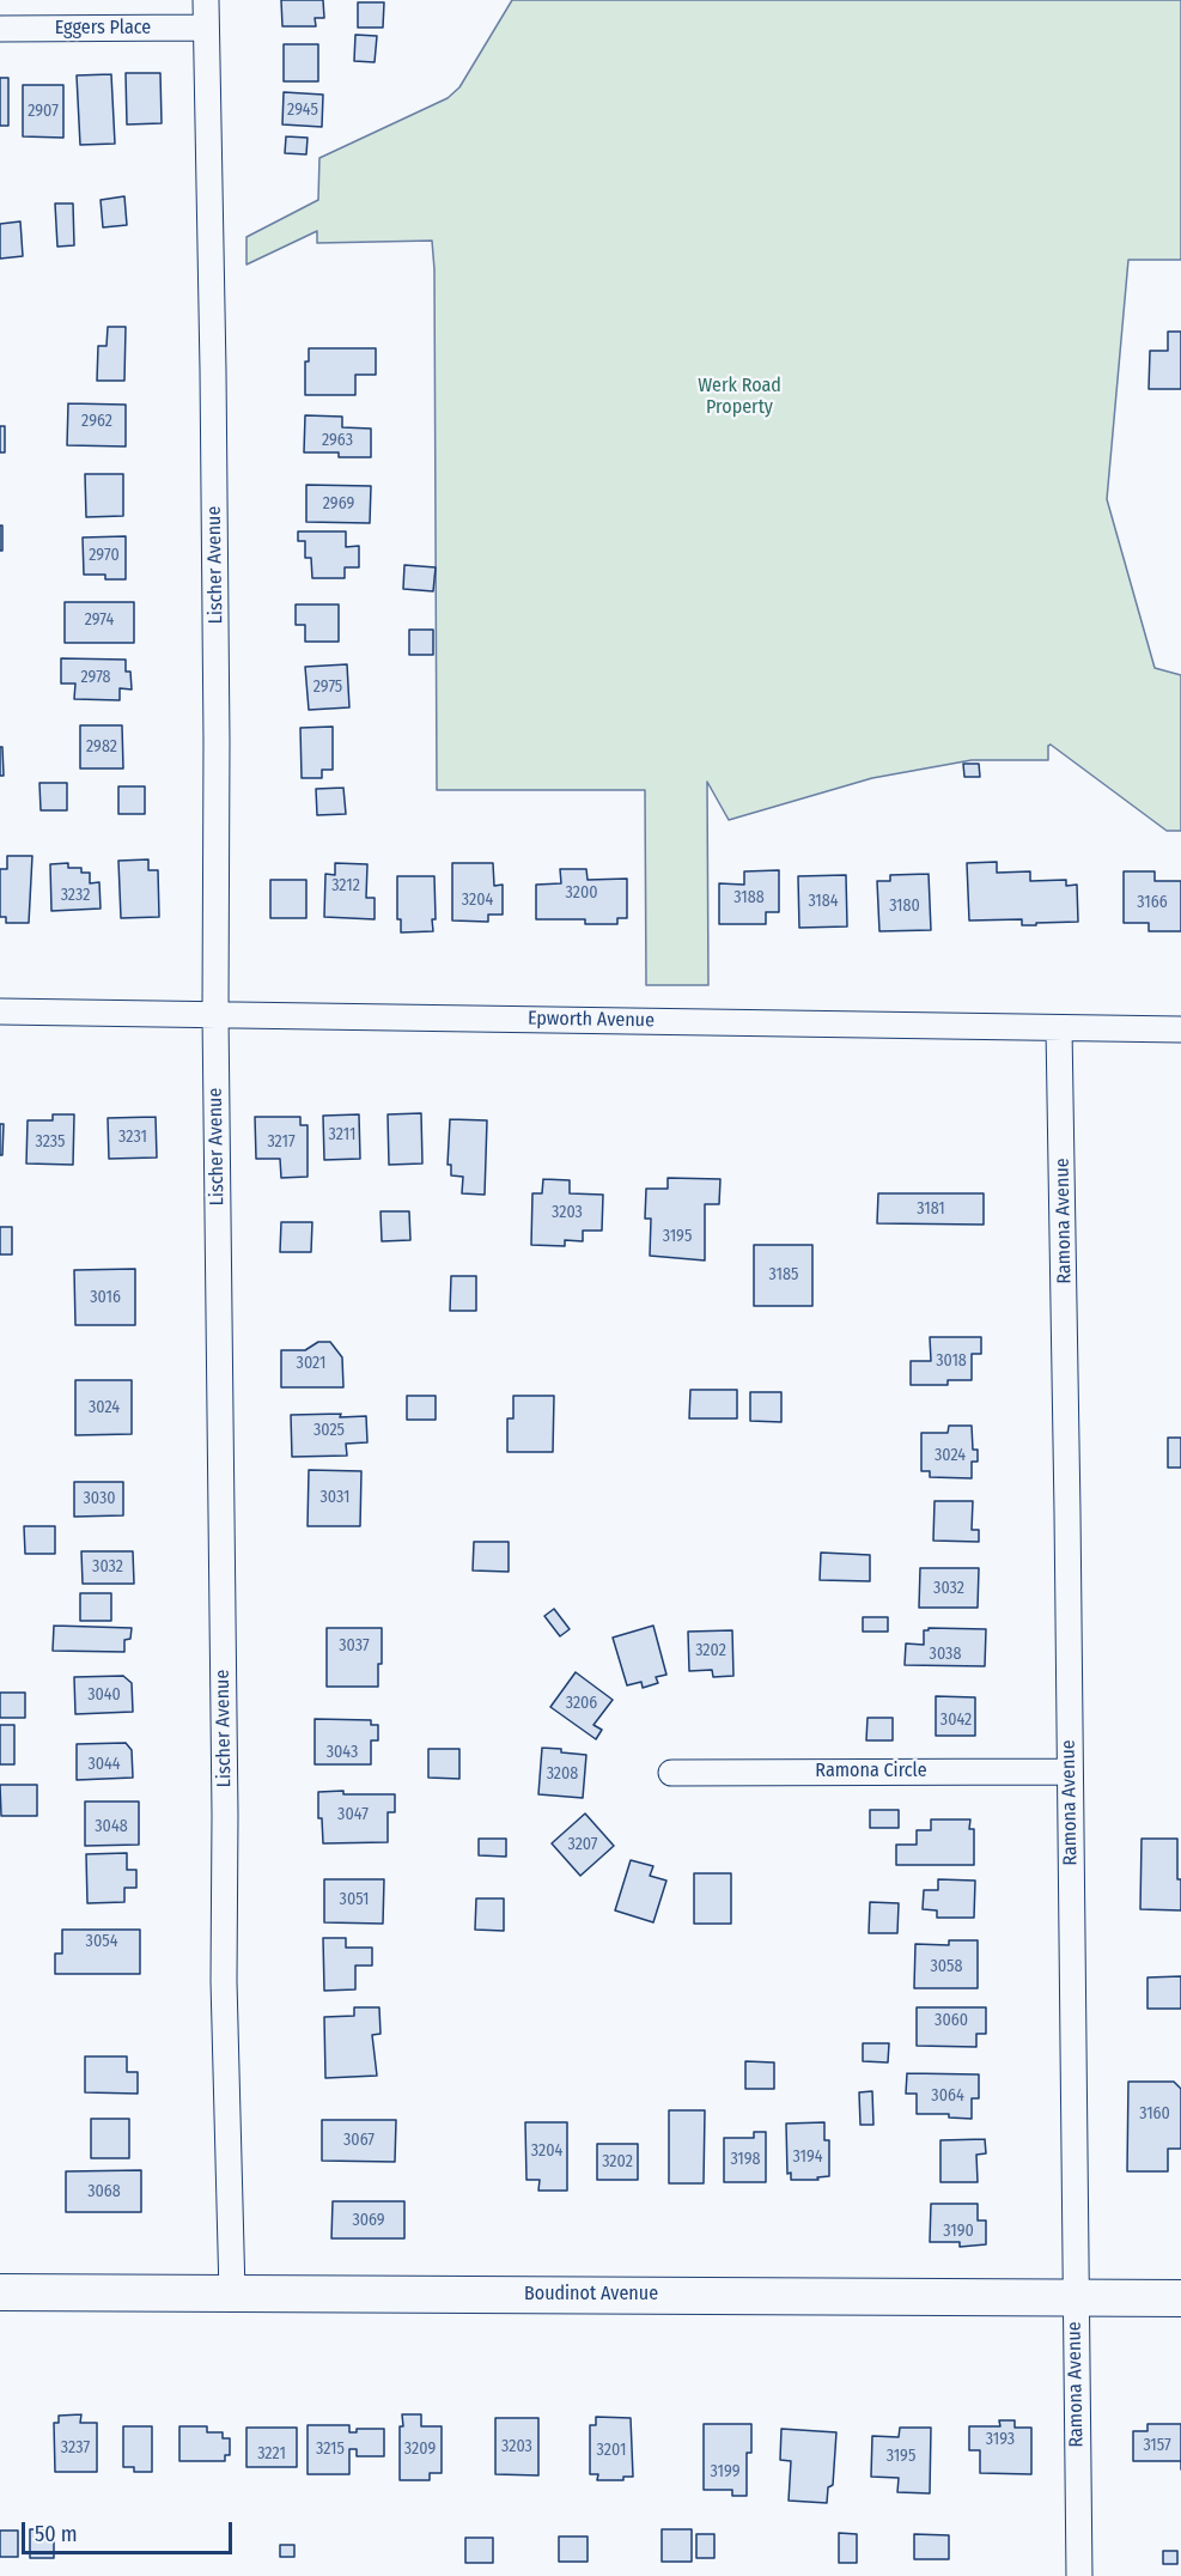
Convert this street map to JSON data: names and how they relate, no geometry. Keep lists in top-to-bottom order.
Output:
{
  "streets": {
    "street": [
      "Eggers Place",
      "Lischer Avenue",
      "Epworth Avenue",
      "Ramona Avenue",
      "Ramona Circle",
      "Boudinot Avenue"
    ]
  },
  "crossings": [
    ["Eggers Place", "Lischer Avenue"],
    ["Lischer Avenue", "Epworth Avenue"],
    ["Lischer Avenue", "Boudinot Avenue"],
    ["Epworth Avenue", "Ramona Avenue"],
    ["Ramona Avenue", "Ramona Circle"],
    ["Ramona Avenue", "Boudinot Avenue"]
  ],
  "parks": ["Werk Road Property"],
  "house_numbers": [
    "2945",
    "2907",
    "2962",
    "2963",
    "2969",
    "2970",
    "2974",
    "2978",
    "2975",
    "2982",
    "3212",
    "3200",
    "3232",
    "3188",
    "3204",
    "3184",
    "3166",
    "3180",
    "3211",
    "3231",
    "3235",
    "3217",
    "3181",
    "3203",
    "3195",
    "3185",
    "3016",
    "3018",
    "3021",
    "3024",
    "3025",
    "3024",
    "3031",
    "3030",
    "3032",
    "3032",
    "3037",
    "3202",
    "3038",
    "3040",
    "3206",
    "3042",
    "3043",
    "3044",
    "3208",
    "3047",
    "3048",
    "3207",
    "3051",
    "3054",
    "3058",
    "3060",
    "3064",
    "3160",
    "3067",
    "3204",
    "3194",
    "3198",
    "3202",
    "3068",
    "3069",
    "3190",
    "3193",
    "3157",
    "3203",
    "3237",
    "3215",
    "3209",
    "3201",
    "3221",
    "3195",
    "3199"
  ],
  "scale_bar": "50 m"
}
